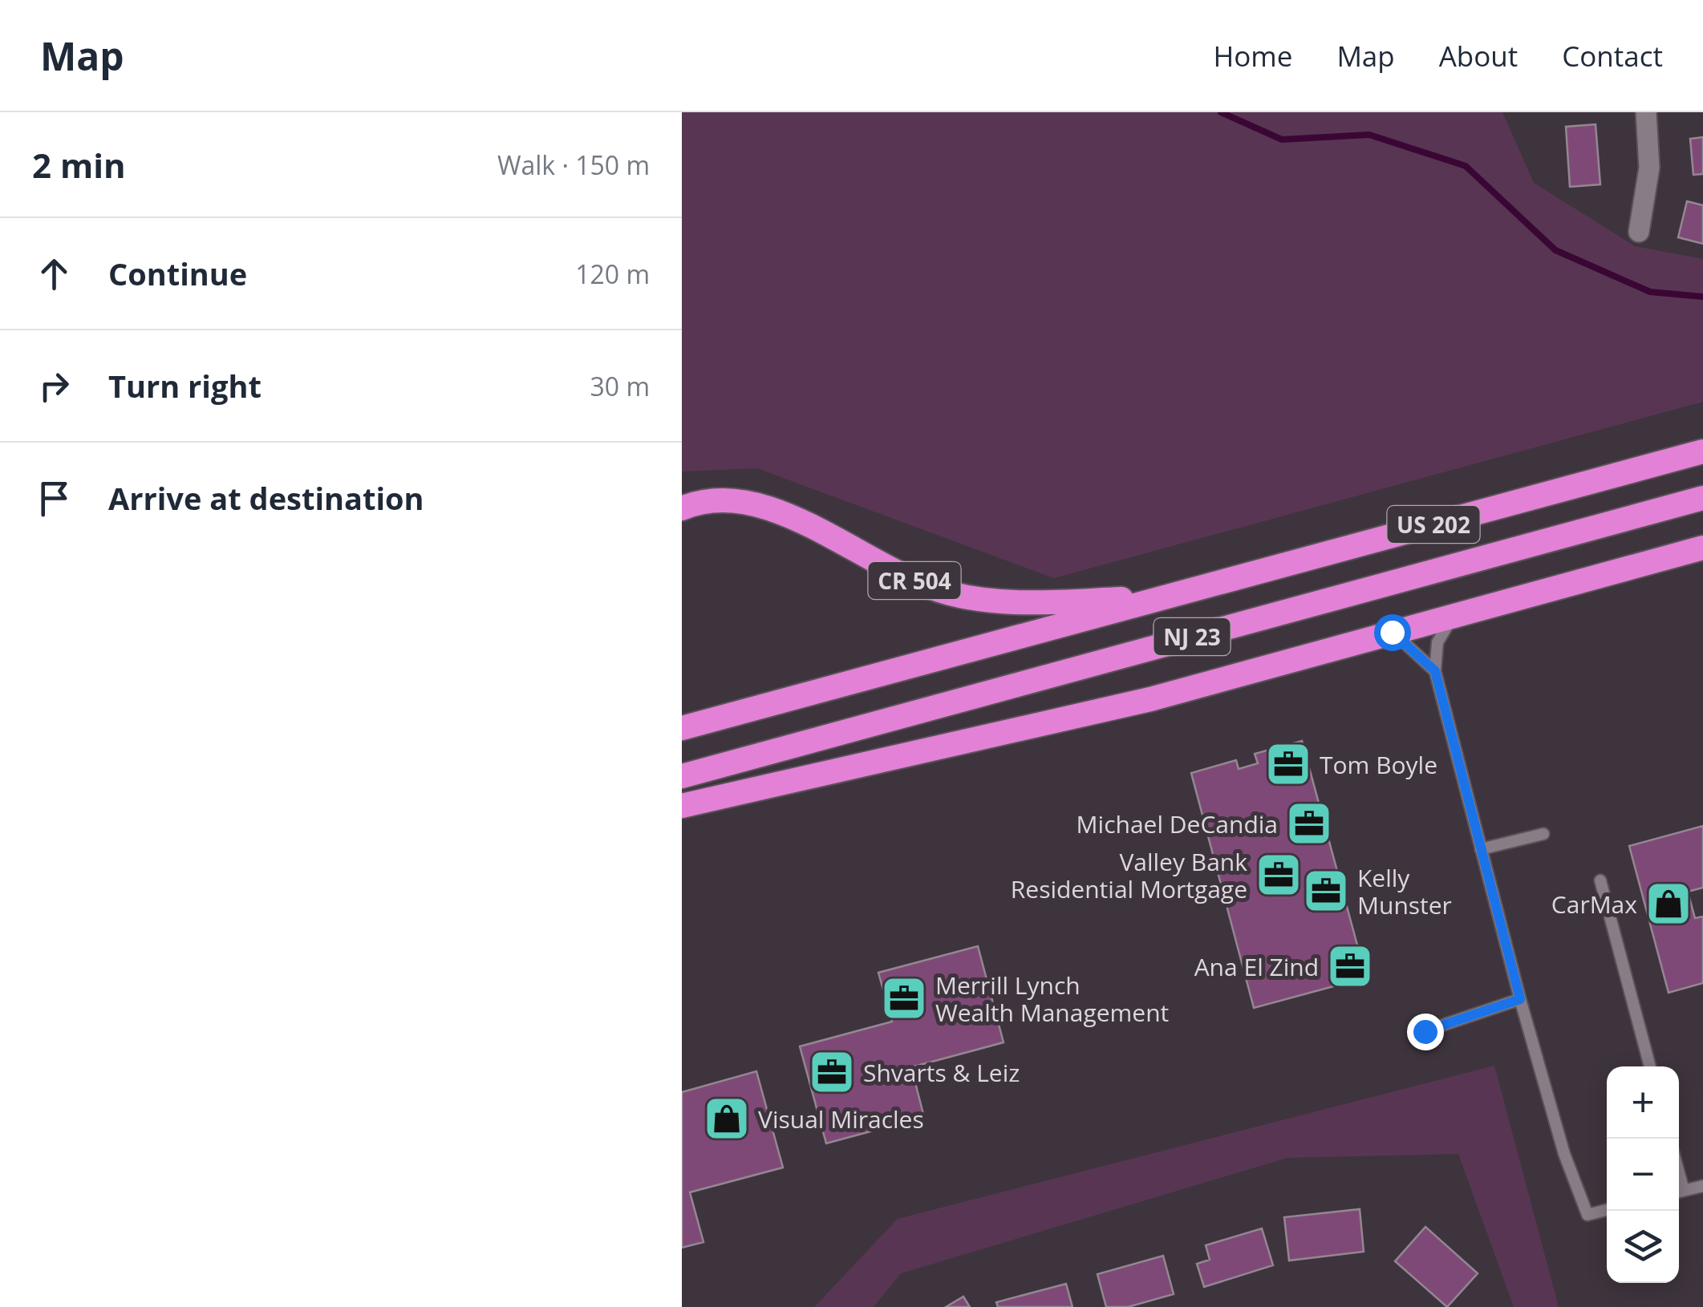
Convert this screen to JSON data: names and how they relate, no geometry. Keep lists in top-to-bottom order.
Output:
{
  "streets": {
    "highway": ["US 202", "CR 504", "NJ 23"]
  },
  "crossings": [
    ["US 202", "CR 504"]
  ],
  "places": {
    "office": [
      "Tom Boyle",
      "Michael DeCandia",
      "Valley Bank Residential Mortgage",
      "Kelly Munster",
      "Ana El Zind",
      "Merrill Lynch Wealth Management",
      "Shvarts & Leiz"
    ],
    "shop": ["CarMax", "Visual Miracles"]
  },
  "page": {
    "header": "Map",
    "nav": [
      "Home",
      "Map",
      "About",
      "Contact"
    ],
    "heading": ["2 min", "Walk · 150 m"],
    "list": [
      ["Continue", "120 m"],
      ["Turn right", "30 m"],
      "Arrive at destination"
    ],
    "map_buttons": ["+", "−"]
  }
}
